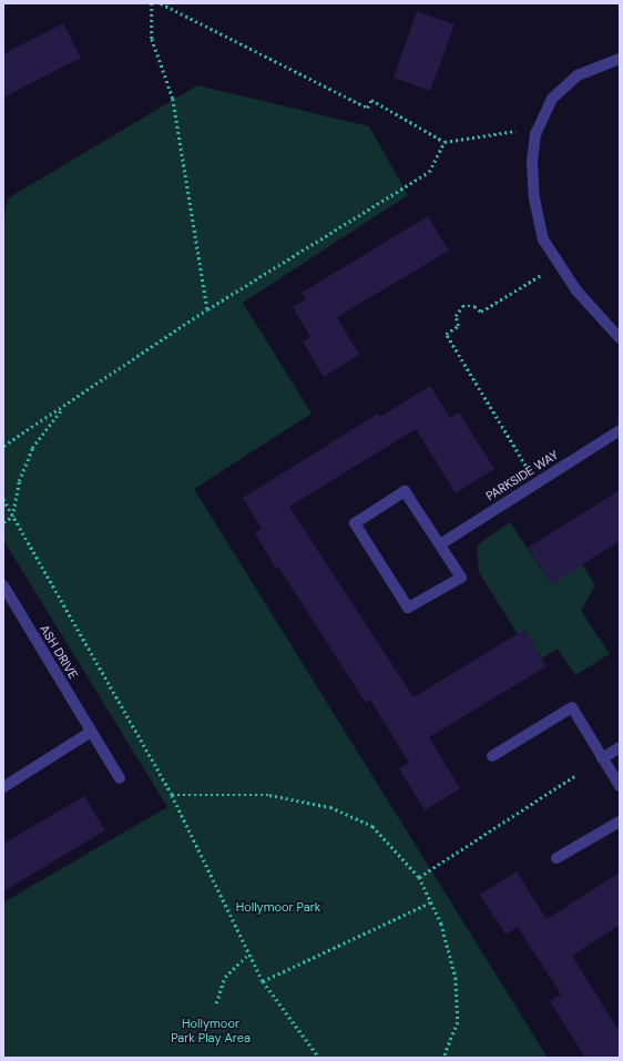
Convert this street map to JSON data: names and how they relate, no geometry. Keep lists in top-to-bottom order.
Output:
{
  "streets": {
    "street": ["PARKSIDE WAY", "ASH DRIVE"]
  },
  "parks": ["Hollymoor Park", "Hollymoor Park Play Area"]
}
